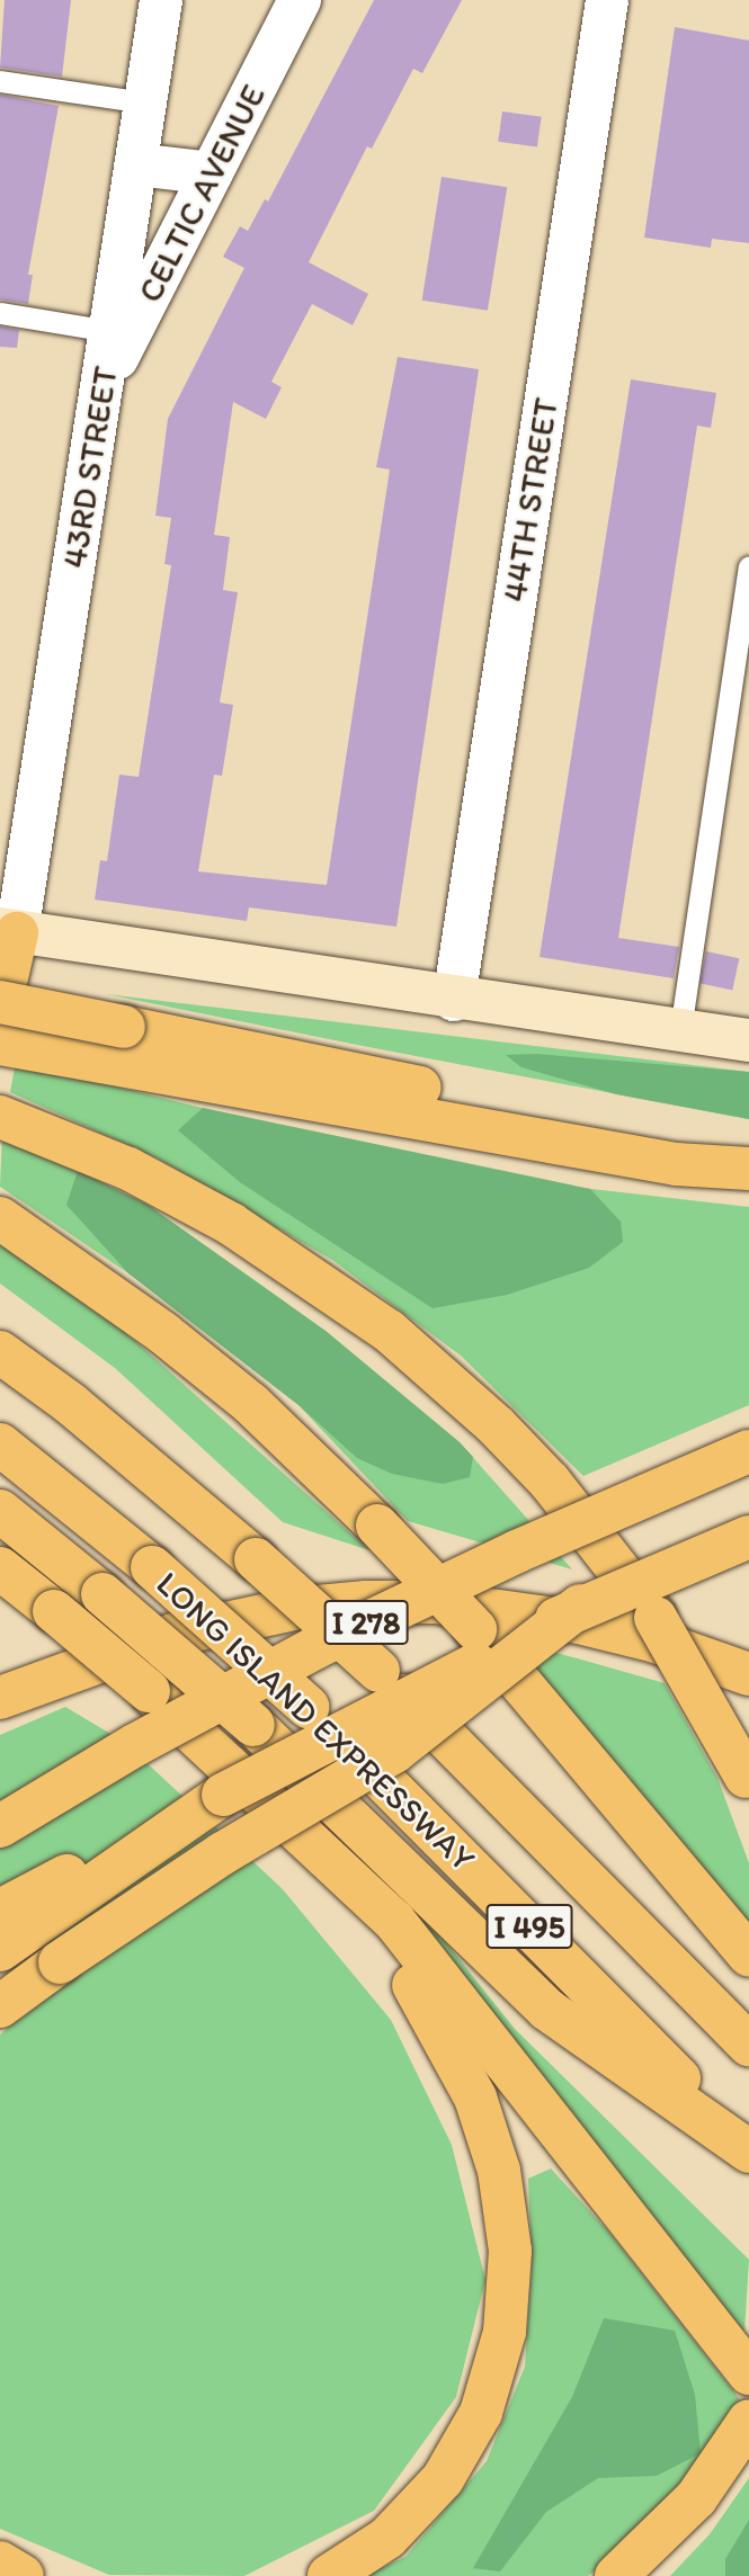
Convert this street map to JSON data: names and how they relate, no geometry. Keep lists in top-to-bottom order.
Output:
{
  "streets": {
    "highway": ["I 278", "LONG ISLAND EXPRESSWAY", "I 495"],
    "street": ["CELTIC AVENUE", "43RD STREET", "44TH STREET"]
  },
  "crossings": [
    ["CELTIC AVENUE", "43RD STREET"]
  ]
}
